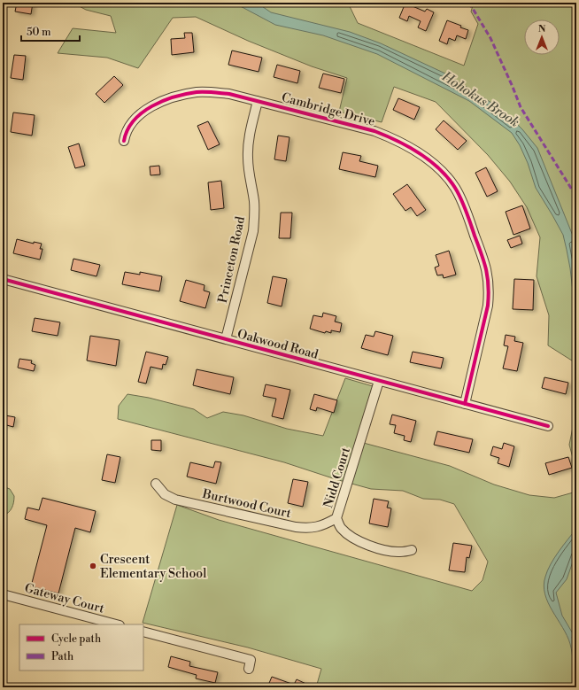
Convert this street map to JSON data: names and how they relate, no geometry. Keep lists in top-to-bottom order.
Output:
{
  "streets": {
    "street": [
      "Cambridge Drive",
      "Princeton Road",
      "Oakwood Road",
      "Nidd Court",
      "Burtwood Court",
      "Gateway Court"
    ]
  },
  "crossings": [
    ["Cambridge Drive", "Princeton Road"],
    ["Cambridge Drive", "Oakwood Road"],
    ["Princeton Road", "Oakwood Road"],
    ["Oakwood Road", "Nidd Court"],
    ["Nidd Court", "Burtwood Court"]
  ],
  "water": ["Hohokus Brook"],
  "places": ["Crescent Elementary School"],
  "legend": ["Cycle path", "Path"],
  "scale_bar": "50 m",
  "north": "top"
}
